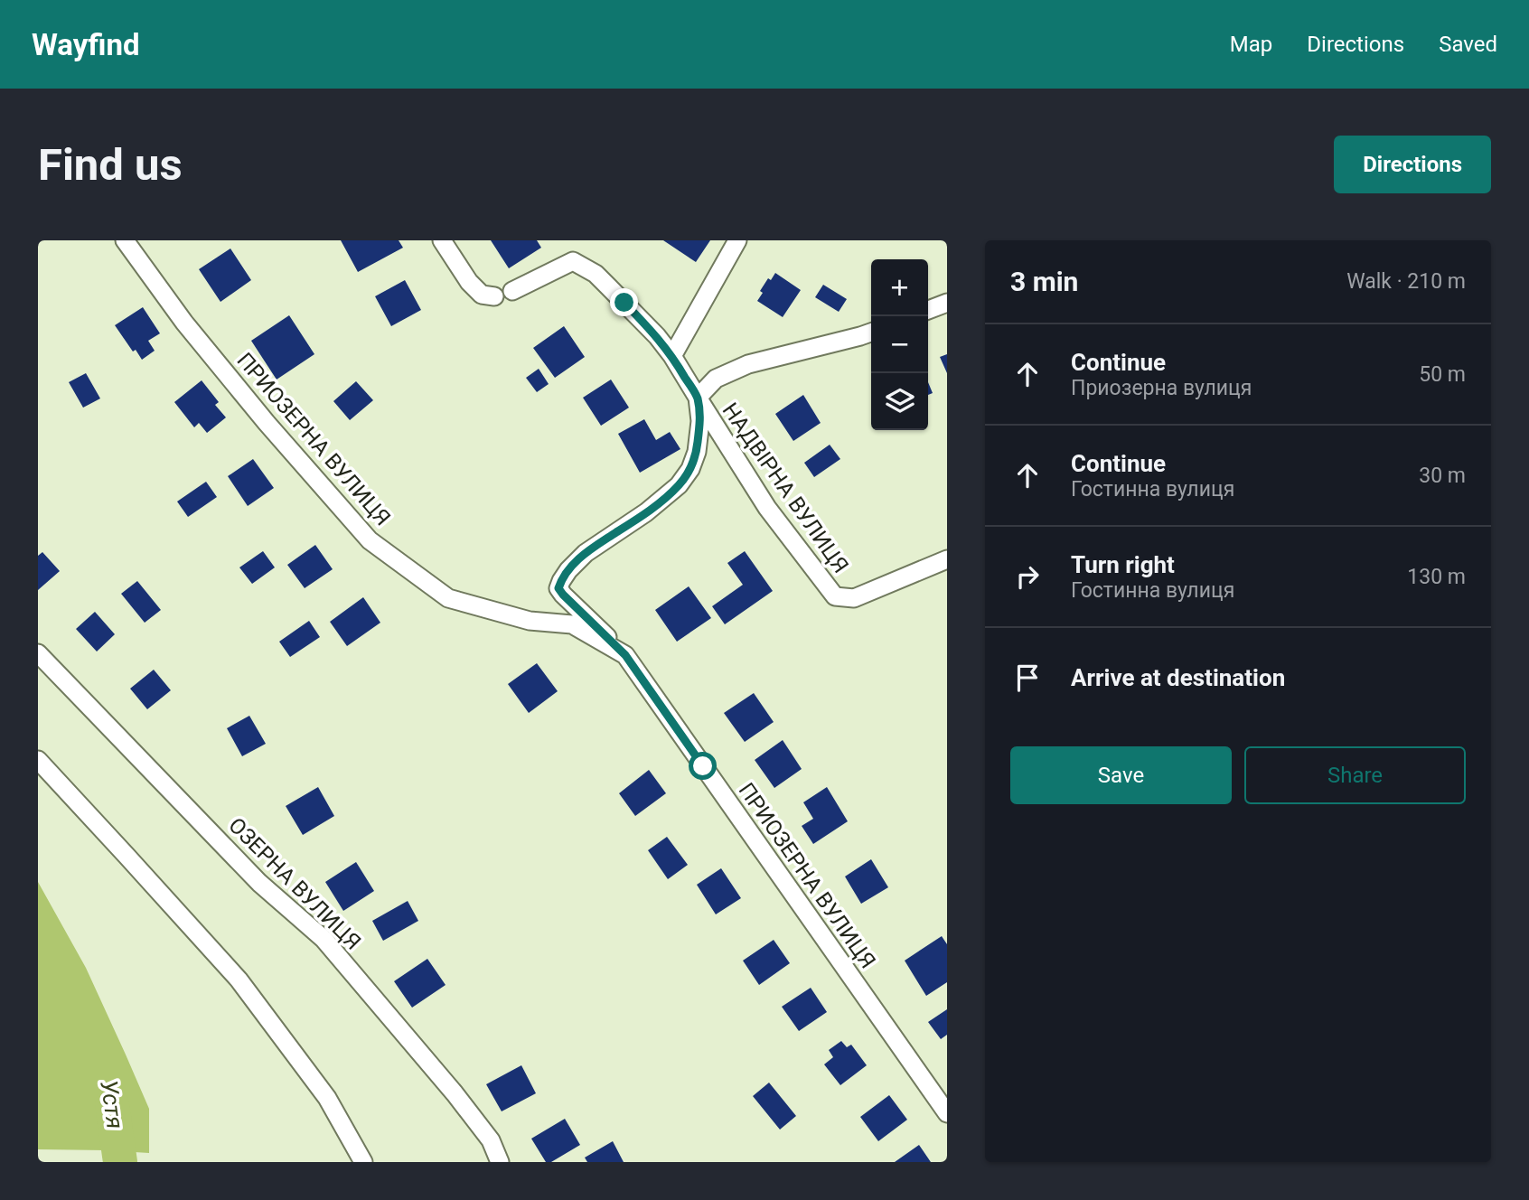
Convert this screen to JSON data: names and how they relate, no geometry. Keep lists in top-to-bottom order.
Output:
{
  "streets": {
    "street": ["ПРИОЗЕРНА ВУЛИЦЯ", "НАДВІРНА ВУЛИЦЯ", "ОЗЕРНА ВУЛИЦЯ"]
  },
  "water": ["Устя"],
  "page": {
    "header": "Wayfind",
    "nav": ["Map", "Directions", "Saved"],
    "buttons": [
      "Directions",
      ["Save", "Share"]
    ],
    "title": "Find us",
    "heading": ["3 min", "Walk · 210 m"],
    "map_buttons": ["+", "−"],
    "list": [
      ["Continue", "Приозерна вулиця", "50 m"],
      ["Continue", "Гостинна вулиця", "30 m"],
      ["Turn right", "Гостинна вулиця", "130 m"],
      "Arrive at destination"
    ]
  }
}
